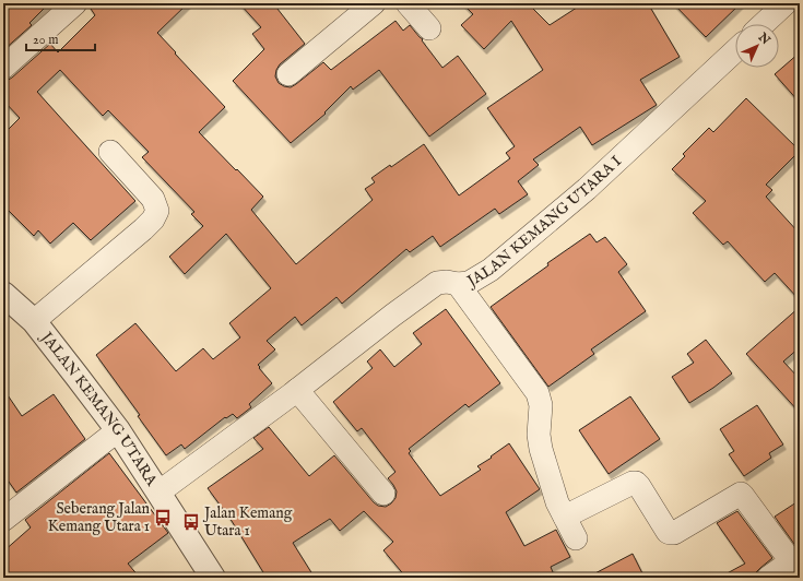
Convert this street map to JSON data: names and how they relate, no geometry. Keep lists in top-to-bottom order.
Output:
{
  "streets": {
    "street": ["JALAN KEMANG UTARA I", "JALAN KEMANG UTARA"]
  },
  "crossings": [
    ["JALAN KEMANG UTARA I", "JALAN KEMANG UTARA"]
  ],
  "places": {
    "bus stop": ["Seberang Jalan Kemang Utara 1", "Jalan Kemang Utara 1"]
  },
  "scale_bar": "20 m",
  "north": "top right"
}
